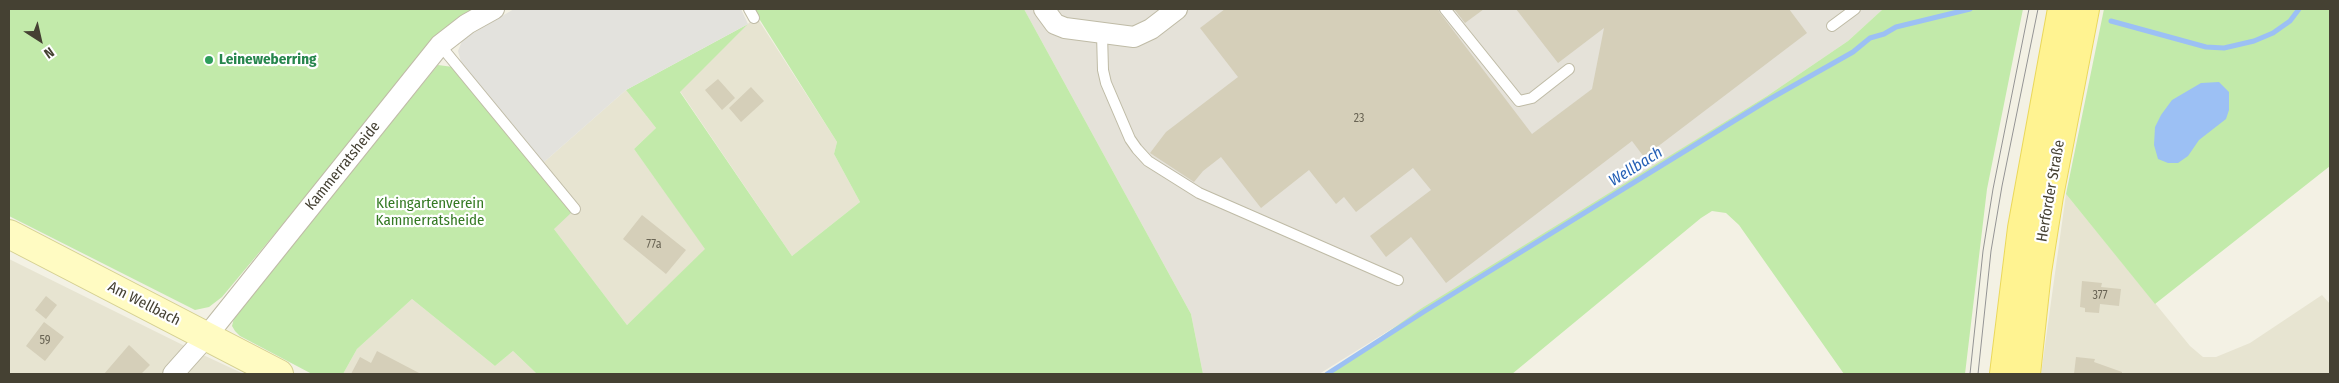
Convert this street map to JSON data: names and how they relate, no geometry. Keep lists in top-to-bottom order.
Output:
{
  "streets": {
    "main road": ["Herforder Straße", "Am Wellbach"],
    "street": ["Kammerratsheide"]
  },
  "crossings": [
    ["Kammerratsheide", "Am Wellbach"]
  ],
  "water": ["Wellbach"],
  "parks": ["Kleingartenverein Kammerratsheide"],
  "places": ["Leineweberring"],
  "house_numbers": [
    "23",
    "77a",
    "377",
    "59"
  ],
  "north": "bottom right"
}
